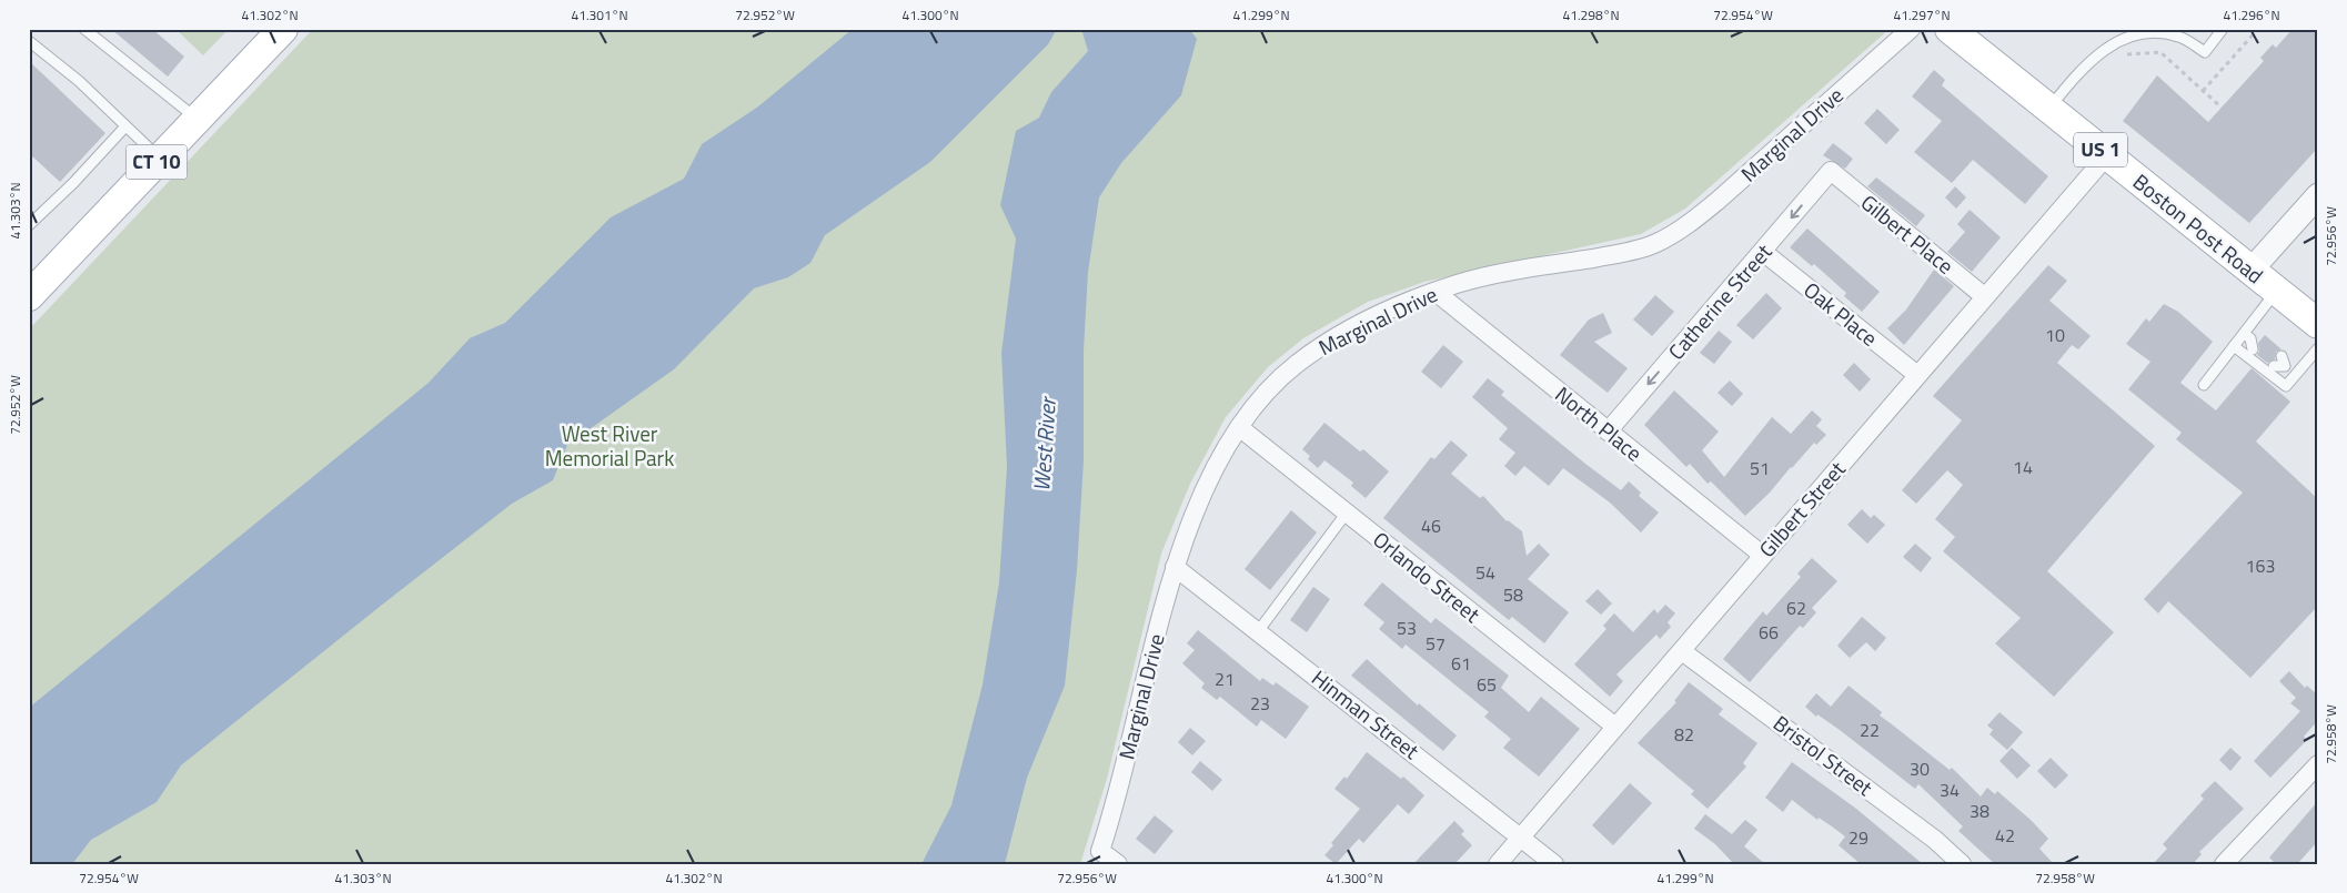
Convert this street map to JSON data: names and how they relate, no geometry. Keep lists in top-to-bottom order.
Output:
{
  "streets": {
    "main road": ["US 1", "CT 10", "Boston Post Road"],
    "street": [
      "Marginal Drive",
      "Gilbert Place",
      "Catherine Street",
      "Oak Place",
      "North Place",
      "Gilbert Street",
      "Orlando Street",
      "Hinman Street",
      "Bristol Street"
    ]
  },
  "crossings": [
    ["Marginal Drive", "North Place"],
    ["Marginal Drive", "Orlando Street"],
    ["Marginal Drive", "Hinman Street"],
    ["Boston Post Road", "Gilbert Street"],
    ["Gilbert Place", "Catherine Street"],
    ["Gilbert Place", "Gilbert Street"],
    ["Catherine Street", "Oak Place"],
    ["Catherine Street", "North Place"],
    ["Oak Place", "Gilbert Street"],
    ["North Place", "Gilbert Street"],
    ["Gilbert Street", "Orlando Street"],
    ["Gilbert Street", "Hinman Street"],
    ["Gilbert Street", "Bristol Street"]
  ],
  "one_way": ["Catherine Street"],
  "water": ["West River"],
  "parks": ["West River Memorial Park"],
  "house_numbers": [
    "10",
    "14",
    "51",
    "46",
    "163",
    "54",
    "58",
    "62",
    "53",
    "66",
    "57",
    "61",
    "21",
    "65",
    "23",
    "22",
    "82",
    "30",
    "34",
    "38",
    "42",
    "29"
  ],
  "coordinates": [
    "41.302°N",
    "41.301°N",
    "72.952°W",
    "41.300°N",
    "41.299°N",
    "41.298°N",
    "72.954°W",
    "41.297°N",
    "41.296°N",
    "41.303°N",
    "72.956°W",
    "72.958°W"
  ]
}
